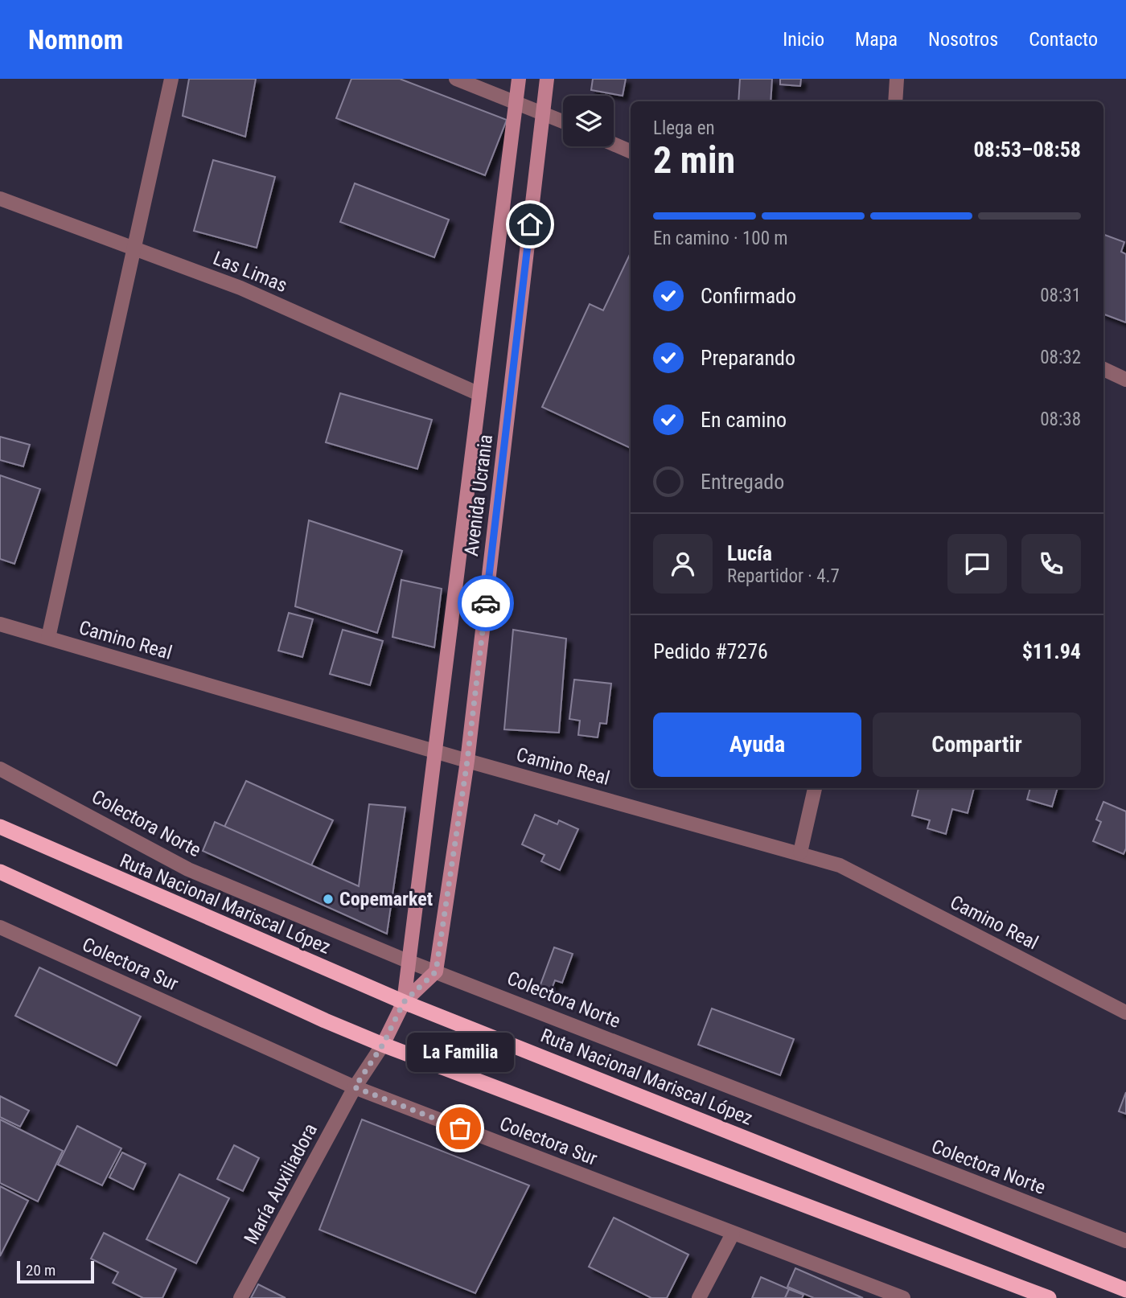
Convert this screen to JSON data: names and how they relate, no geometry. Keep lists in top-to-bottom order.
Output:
{
  "streets": {
    "highway": ["Ruta Nacional Mariscal López"],
    "main road": ["Avenida Ucrania"],
    "street": [
      "Las Limas",
      "Camino Real",
      "Colectora Norte",
      "Colectora Sur",
      "María Auxiliadora"
    ]
  },
  "crossings": [
    ["Las Limas", "Avenida Ucrania"],
    ["Avenida Ucrania", "Camino Real"],
    ["Avenida Ucrania", "Colectora Norte"],
    ["Avenida Ucrania", "Ruta Nacional Mariscal López"],
    ["Avenida Ucrania", "Colectora Sur"],
    ["Avenida Ucrania", "María Auxiliadora"],
    ["Colectora Sur", "María Auxiliadora"]
  ],
  "places": ["Copemarket", "La Familia"],
  "scale_bar": "20 m",
  "page": {
    "header": "Nomnom",
    "nav": [
      "Inicio",
      "Mapa",
      "Nosotros",
      "Contacto"
    ],
    "heading": ["2 min", "Llega en", "08:53–08:58"],
    "panel": [
      "Lucía",
      "Repartidor · 4.7",
      "Pedido #7276",
      "$11.94"
    ],
    "bar": "En camino · 100 m",
    "list": [
      ["Confirmado", "08:31"],
      ["Preparando", "08:32"],
      ["En camino", "08:38"],
      "Entregado"
    ],
    "buttons": ["Ayuda", "Compartir"],
    "bubble": "La Familia",
    "scale": "20 m"
  }
}
